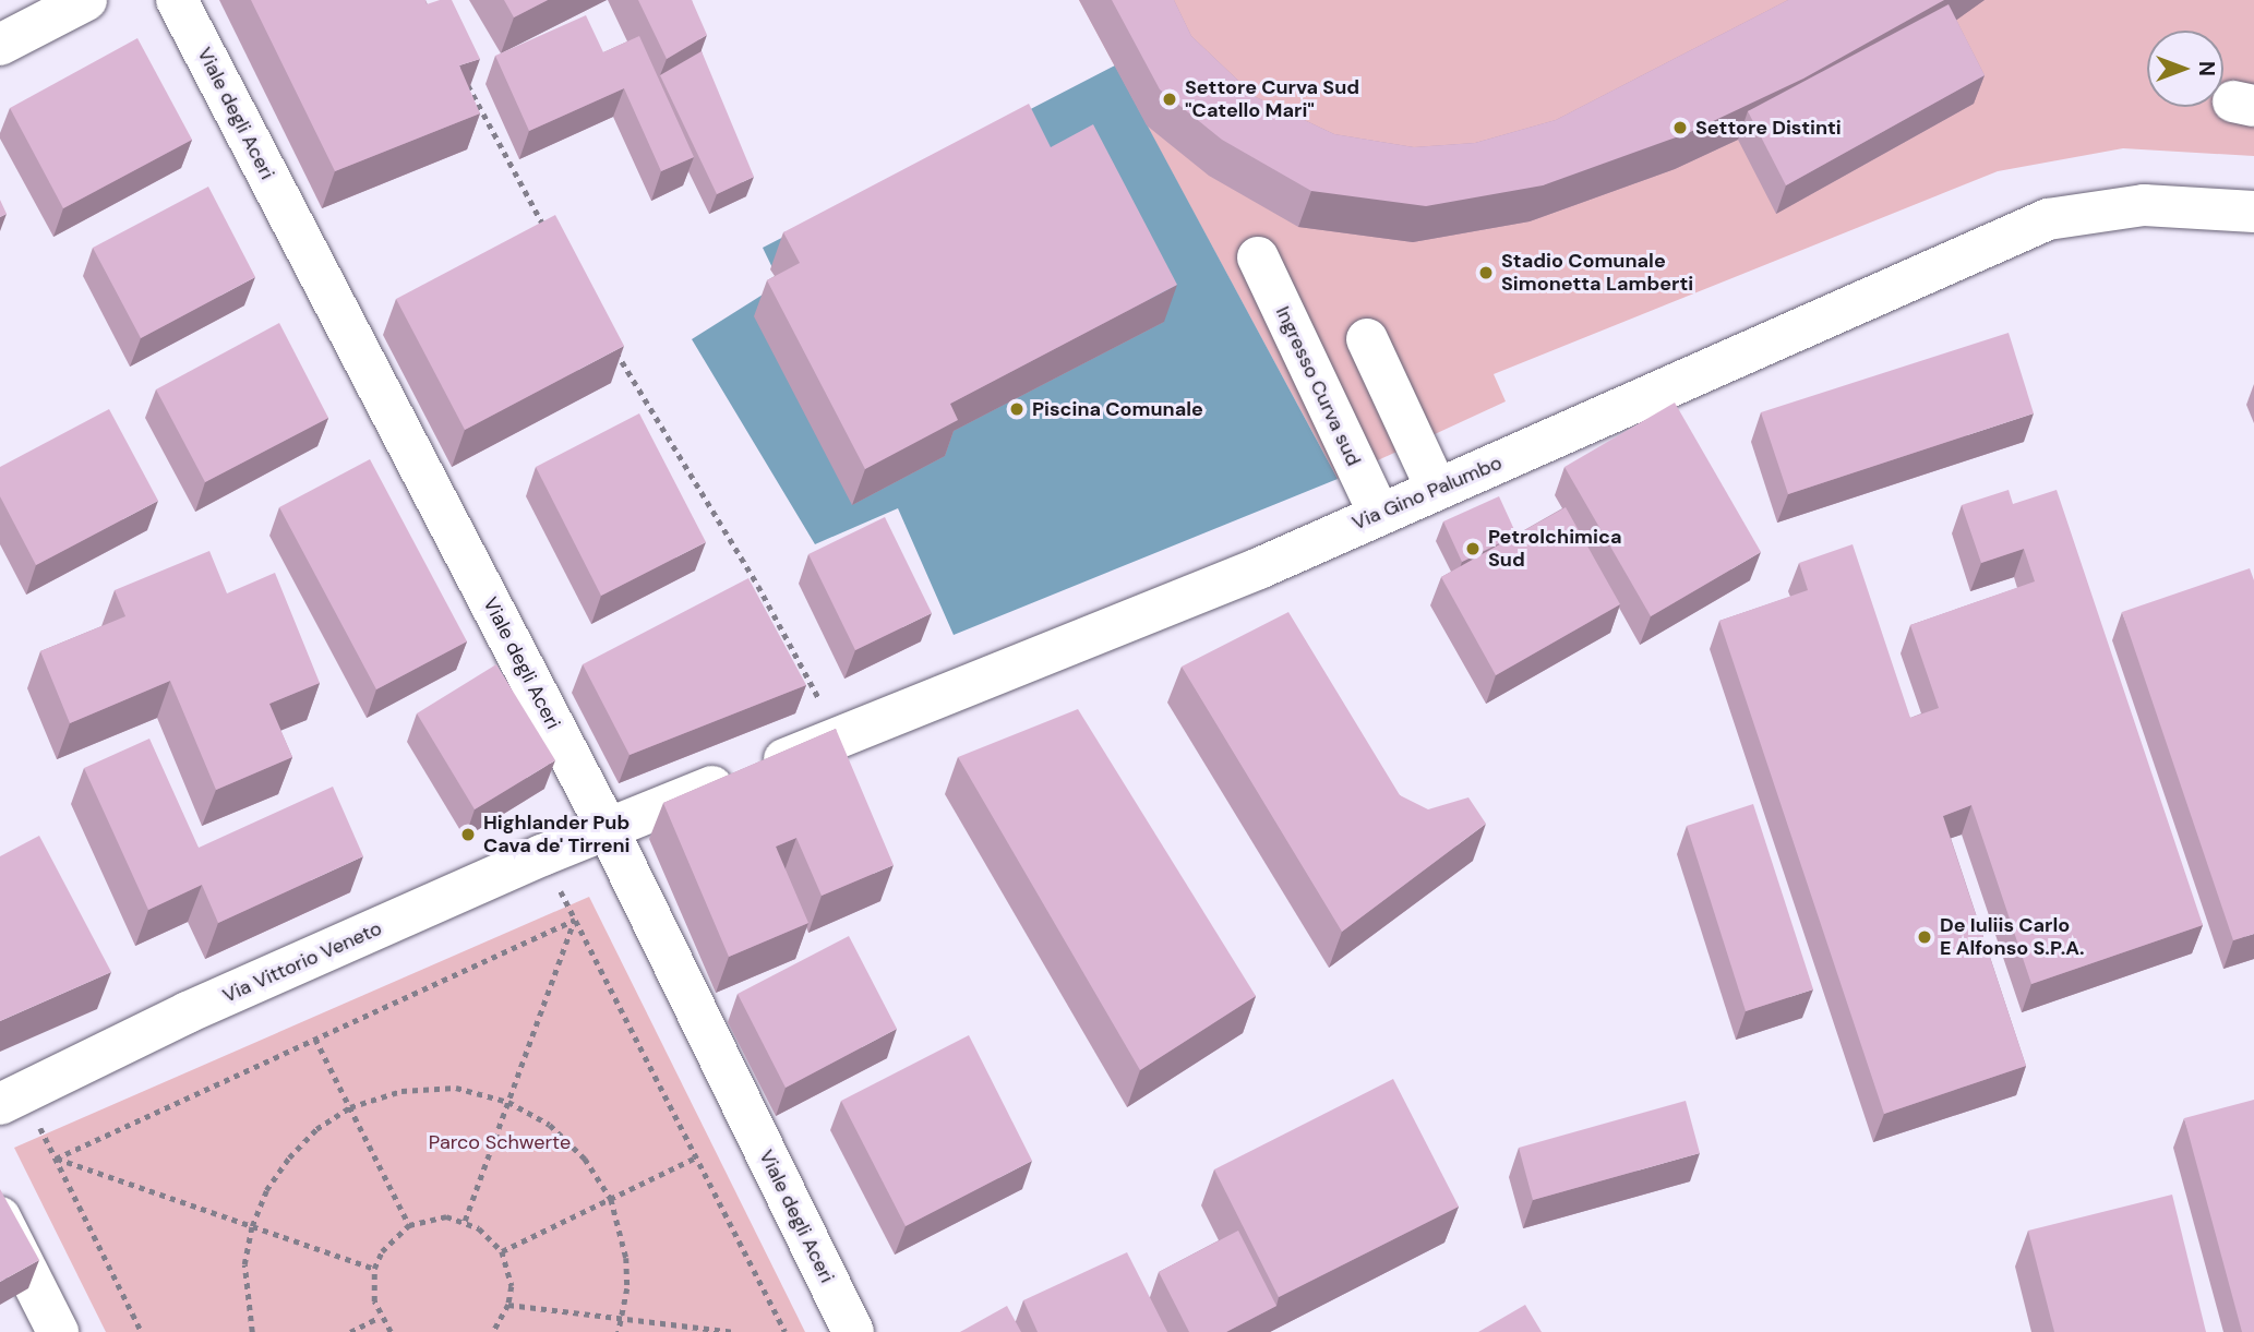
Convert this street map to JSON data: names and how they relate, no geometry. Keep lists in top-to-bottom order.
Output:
{
  "streets": {
    "street": [
      "Viale degli Aceri",
      "Ingresso Curva sud",
      "Via Gino Palumbo",
      "Via Vittorio Veneto"
    ]
  },
  "crossings": [
    ["Viale degli Aceri", "Via Gino Palumbo"],
    ["Viale degli Aceri", "Via Vittorio Veneto"],
    ["Ingresso Curva sud", "Via Gino Palumbo"],
    ["Via Gino Palumbo", "Via Vittorio Veneto"]
  ],
  "parks": ["Parco Schwerte"],
  "places": [
    "Settore Curva Sud \"Catello Mari\"",
    "Settore Distinti",
    "Stadio Comunale Simonetta Lamberti",
    "Piscina Comunale",
    "Petrolchimica Sud",
    "Highlander Pub Cava de' Tirreni",
    "De Iuliis Carlo E Alfonso S.P.A."
  ],
  "north": "right"
}
